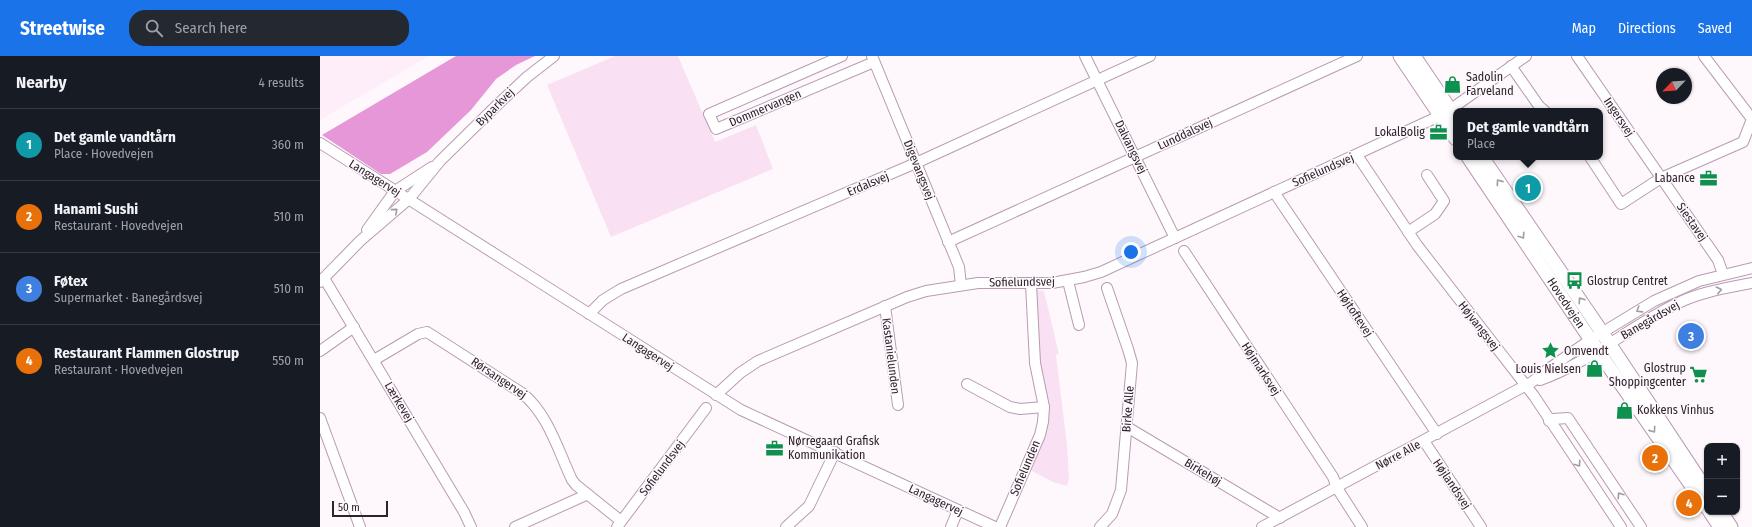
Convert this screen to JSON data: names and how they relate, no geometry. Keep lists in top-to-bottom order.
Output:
{
  "streets": {
    "main road": ["Hovedvejen"],
    "street": [
      "Byparkvej",
      "Dommervangen",
      "Ingersvej",
      "Lunddalsvej",
      "Dalvangsvej",
      "Digevangsvej",
      "Sofielundsvej",
      "Langagervej",
      "Erdalsvej",
      "Siestavej",
      "Højtoftevej",
      "Banegårdsvej",
      "Højvangsvej",
      "Kastanielunden",
      "Højmarksvej",
      "Rørsangervej",
      "Lærkevej",
      "Birke Alle",
      "Nørre Alle",
      "Sofielunden",
      "Birkehøj",
      "Højlandsvej"
    ]
  },
  "crossings": [
    ["Byparkvej", "Langagervej"],
    ["Byparkvej", "Lærkevej"],
    ["Dommervangen", "Digevangsvej"],
    ["Ingersvej", "Siestavej"],
    ["Lunddalsvej", "Dalvangsvej"],
    ["Lunddalsvej", "Digevangsvej"],
    ["Dalvangsvej", "Sofielundsvej"],
    ["Dalvangsvej", "Erdalsvej"],
    ["Digevangsvej", "Sofielundsvej"],
    ["Digevangsvej", "Erdalsvej"],
    ["Sofielundsvej", "Langagervej"],
    ["Sofielundsvej", "Højtoftevej"],
    ["Sofielundsvej", "Højvangsvej"],
    ["Sofielundsvej", "Kastanielunden"],
    ["Sofielundsvej", "Rørsangervej"],
    ["Sofielundsvej", "Sofielunden"],
    ["Langagervej", "Erdalsvej"],
    ["Siestavej", "Banegårdsvej"],
    ["Hovedvejen", "Banegårdsvej"],
    ["Hovedvejen", "Nørre Alle"],
    ["Højtoftevej", "Nørre Alle"],
    ["Banegårdsvej", "Nørre Alle"],
    ["Højvangsvej", "Nørre Alle"],
    ["Højmarksvej", "Nørre Alle"],
    ["Rørsangervej", "Lærkevej"],
    ["Birke Alle", "Birkehøj"],
    ["Nørre Alle", "Birkehøj"],
    ["Nørre Alle", "Højlandsvej"]
  ],
  "places": {
    "shop": ["Sadolin Farveland", "Louis Nielsen", "Kokkens Vinhus"],
    "office": ["LokalBolig", "Labance", "Nørregaard Grafisk Kommunikation"],
    "bus stop": ["Glostrup Centret"],
    "place": ["Omvendt"],
    "supermarket": ["Glostrup Shoppingcenter"]
  },
  "scale_bar": "50 m",
  "north": "bottom left",
  "page": {
    "header": "Streetwise",
    "search": "Search here",
    "nav": ["Map", "Directions", "Saved"],
    "heading": ["Nearby", "4 results"],
    "list": [
      {
        "mark": "1",
        "name": "Det gamle vandtårn",
        "note": "Place · Hovedvejen",
        "value": "360 m"
      },
      {
        "mark": "2",
        "name": "Hanami Sushi",
        "note": "Restaurant · Hovedvejen",
        "value": "510 m"
      },
      {
        "mark": "3",
        "name": "Føtex",
        "note": "Supermarket · Banegårdsvej",
        "value": "510 m"
      },
      {
        "mark": "4",
        "name": "Restaurant Flammen Glostrup",
        "note": "Restaurant · Hovedvejen",
        "value": "550 m"
      }
    ],
    "popup": ["Det gamle vandtårn", "Place"],
    "pins": [
      "1",
      "3",
      "2",
      "4"
    ],
    "map_buttons": ["+", "−"],
    "scale": "50 m"
  }
}
